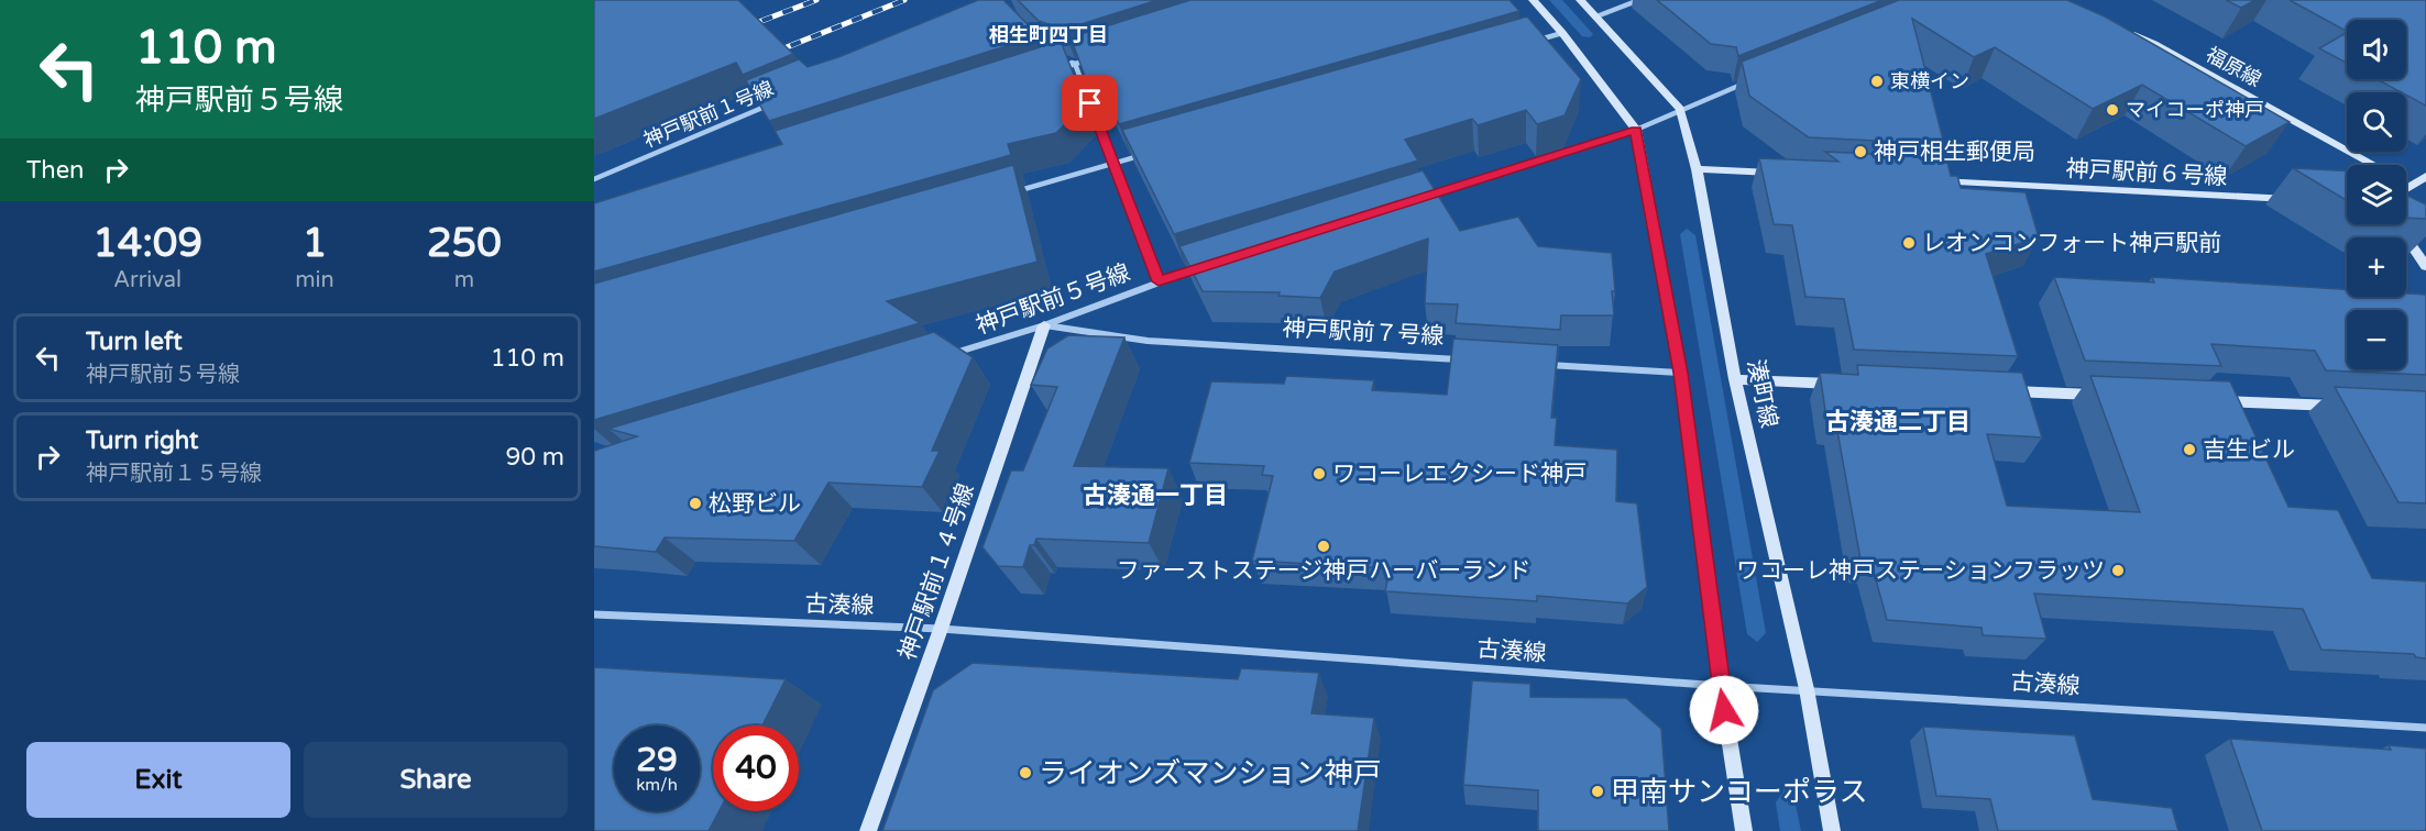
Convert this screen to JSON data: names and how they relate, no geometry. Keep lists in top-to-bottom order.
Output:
{
  "streets": {
    "street": [
      "福原線",
      "神戸駅前１号線",
      "神戸駅前６号線",
      "神戸駅前５号線",
      "神戸駅前７号線",
      "湊町線",
      "神戸駅前１４号線",
      "古湊線"
    ]
  },
  "crossings": [
    ["神戸駅前５号線", "神戸駅前７号線"],
    ["神戸駅前５号線", "神戸駅前１４号線"],
    ["神戸駅前７号線", "神戸駅前１４号線"],
    ["湊町線", "古湊線"],
    ["神戸駅前１４号線", "古湊線"]
  ],
  "districts": ["相生町四丁目", "古湊通二丁目", "古湊通一丁目"],
  "places": [
    "東横イン",
    "マイコーポ神戸",
    "神戸相生郵便局",
    "レオンコンフォート神戸駅前",
    "吉生ビル",
    "ワコーレエクシード神戸",
    "松野ビル",
    "ファーストステージ神戸ハーバーランド",
    "ワコーレ神戸ステーションフラッツ",
    "ライオンズマンション神戸",
    "甲南サンコーポラス"
  ],
  "page": {
    "turn": ["110 m", "神戸駅前５号線"],
    "map_buttons": ["+", "−"],
    "then": "Then",
    "eta": [
      "14:09",
      "Arrival",
      "1",
      "min",
      "250",
      "m"
    ],
    "list": [
      {
        "name": "Turn left",
        "note": "神戸駅前５号線",
        "value": "110 m"
      },
      {
        "name": "Turn right",
        "note": "神戸駅前１５号線",
        "value": "90 m"
      }
    ],
    "speed": "29 km/h",
    "limit": "40",
    "buttons": ["Exit", "Share"]
  }
}
